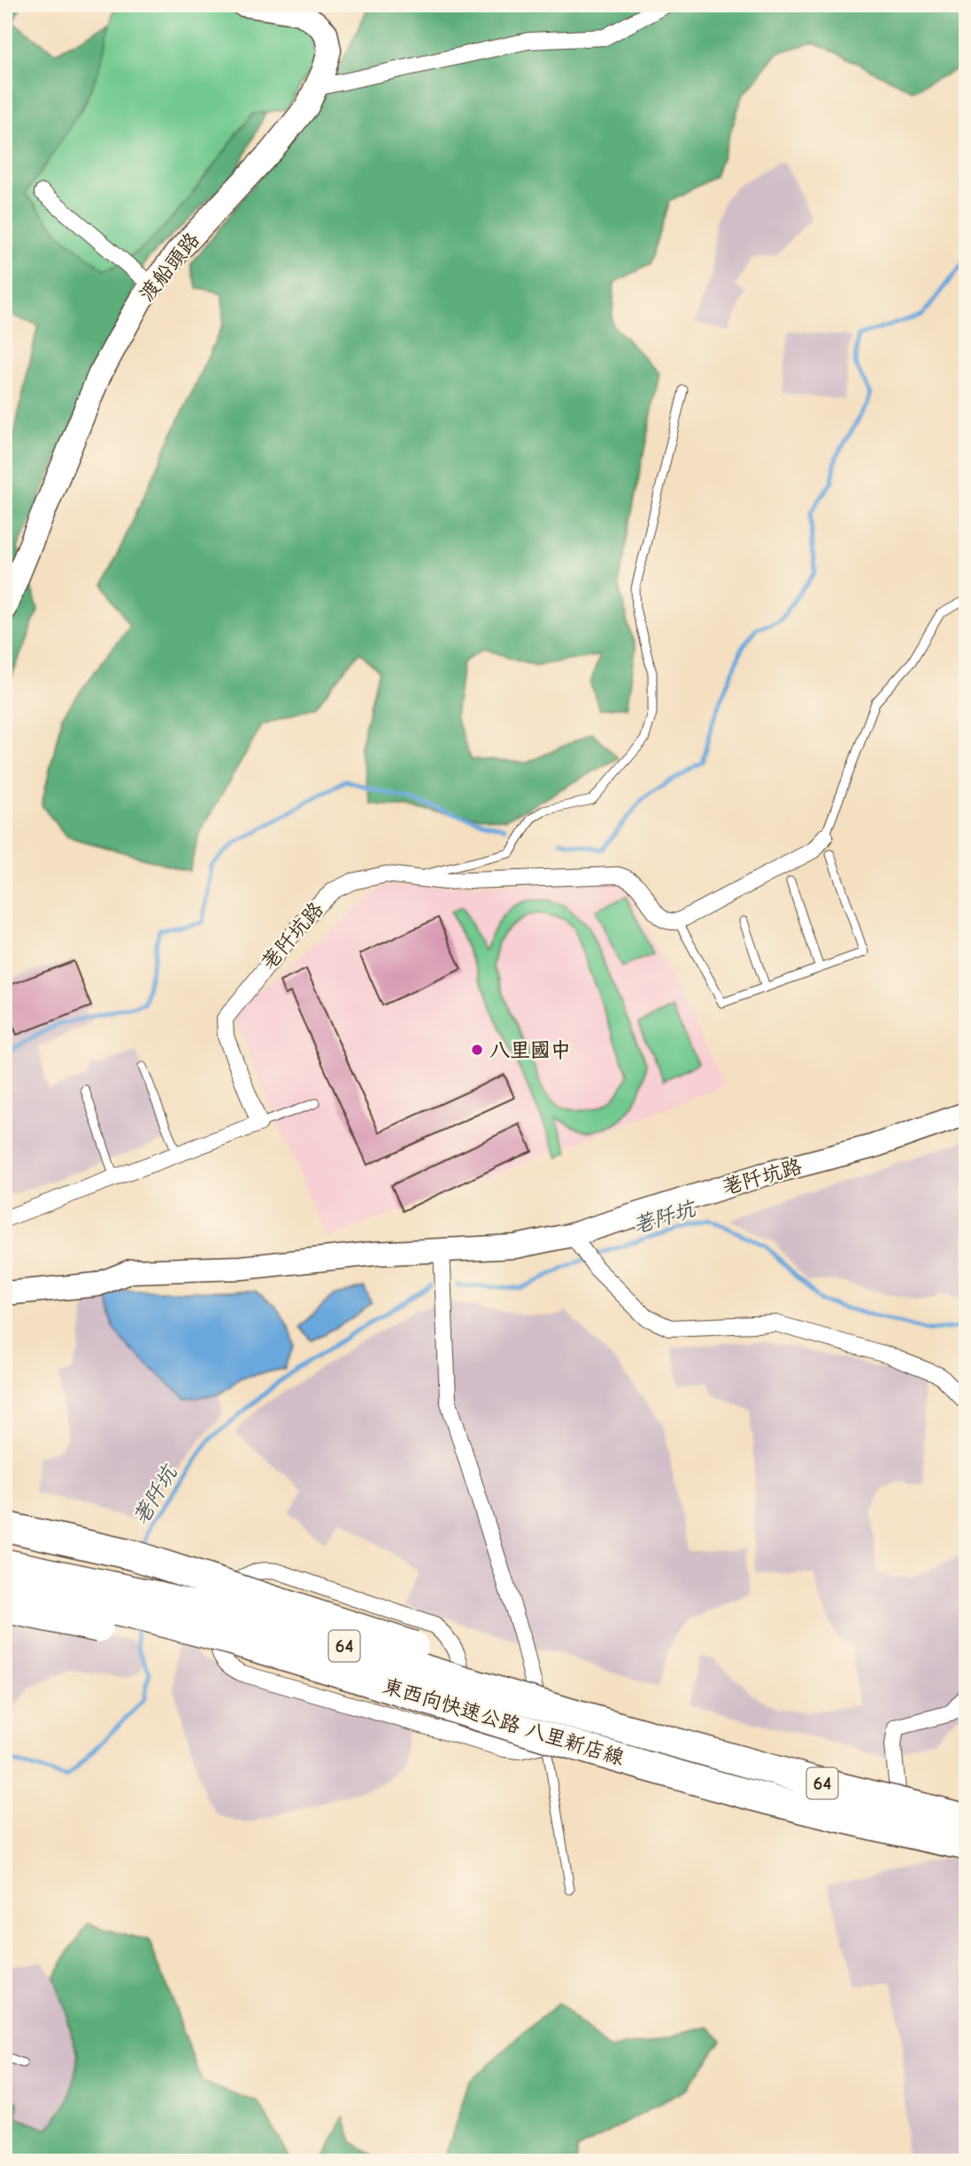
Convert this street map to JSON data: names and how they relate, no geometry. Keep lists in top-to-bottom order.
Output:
{
  "streets": {
    "highway": ["64", "東西向快速公路 八里新店線"],
    "street": ["渡船頭路", "荖阡坑路"]
  },
  "water": ["荖阡坑"],
  "places": ["八里國中"]
}
